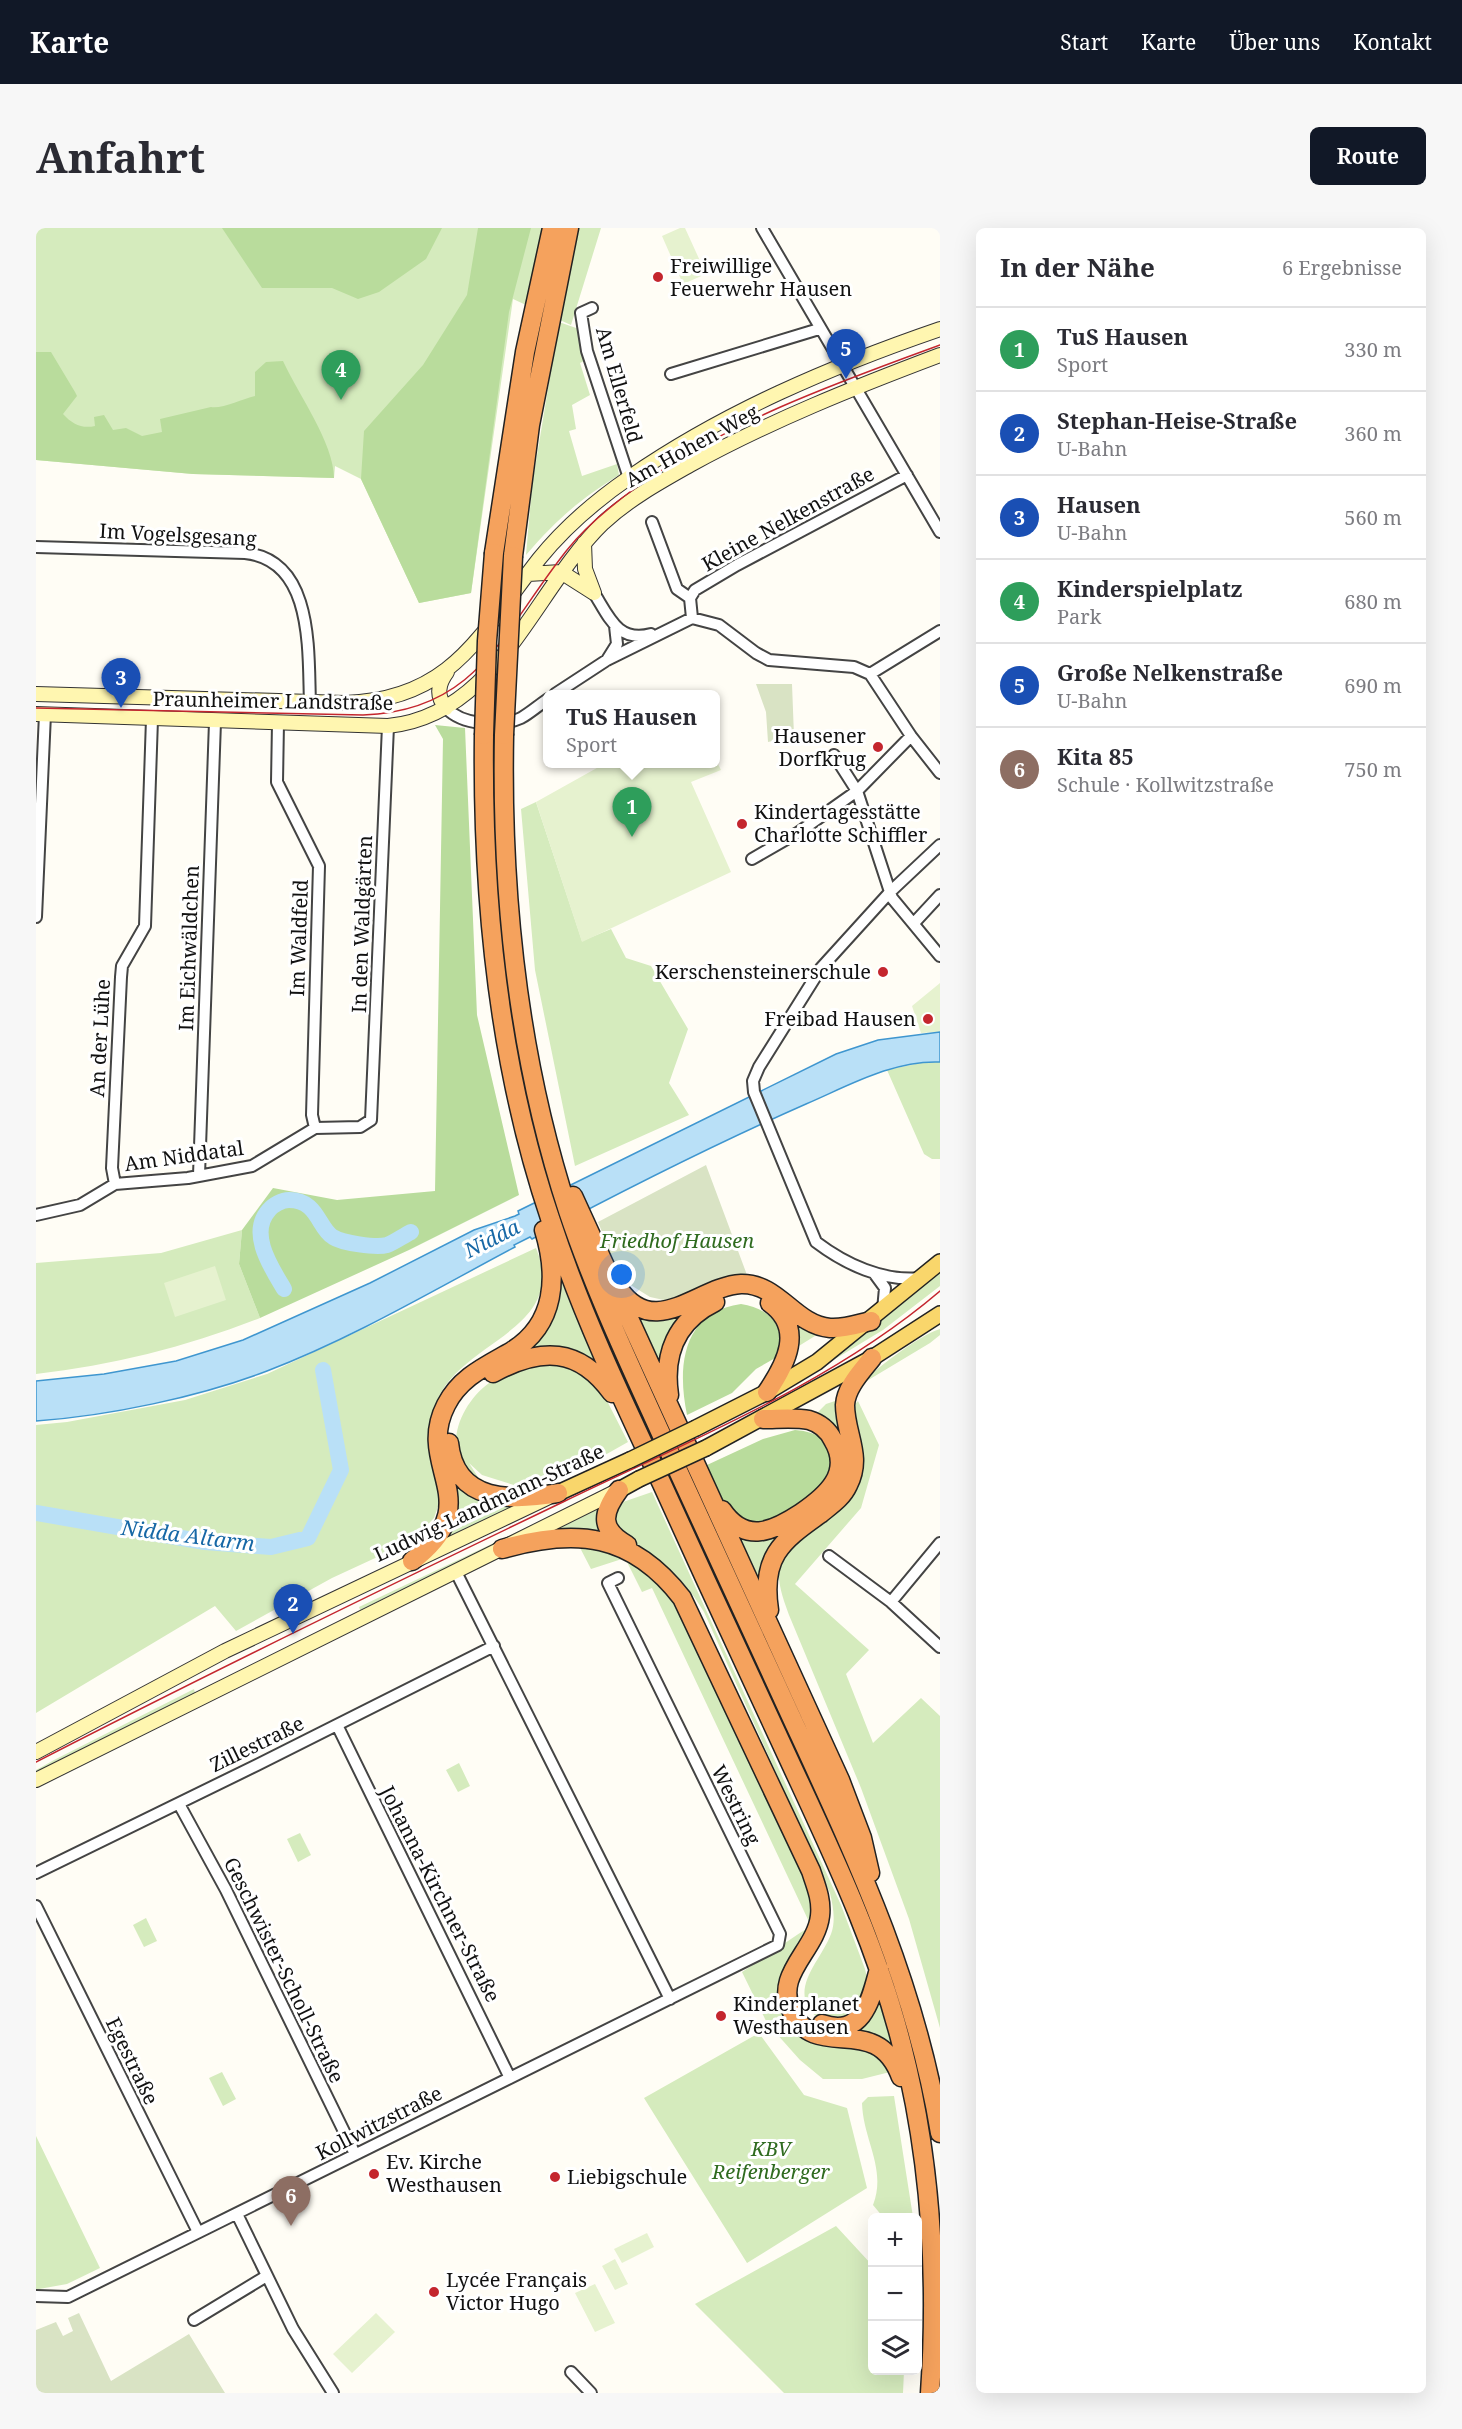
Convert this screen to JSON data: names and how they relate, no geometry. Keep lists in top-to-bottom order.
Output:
{
  "streets": {
    "main road": ["Am Hohen Weg", "Praunheimer Landstraße", "Ludwig-Landmann-Straße"],
    "street": [
      "Am Ellerfeld",
      "Kleine Nelkenstraße",
      "Im Vogelsgesang",
      "In den Waldgärten",
      "Im Waldfeld",
      "Im Eichwäldchen",
      "An der Lühe",
      "Am Niddatal",
      "Zillestraße",
      "Westring",
      "Johanna-Kirchner-Straße",
      "Geschwister-Scholl-Straße",
      "Egestraße",
      "Kollwitzstraße"
    ]
  },
  "crossings": [
    ["Am Ellerfeld", "Am Hohen Weg"],
    ["Am Hohen Weg", "Praunheimer Landstraße"],
    ["Im Vogelsgesang", "Praunheimer Landstraße"],
    ["Praunheimer Landstraße", "In den Waldgärten"],
    ["Praunheimer Landstraße", "Im Waldfeld"],
    ["Praunheimer Landstraße", "Im Eichwäldchen"],
    ["Praunheimer Landstraße", "An der Lühe"],
    ["In den Waldgärten", "Am Niddatal"],
    ["Im Waldfeld", "Am Niddatal"],
    ["Im Eichwäldchen", "Am Niddatal"],
    ["An der Lühe", "Am Niddatal"],
    ["Zillestraße", "Johanna-Kirchner-Straße"],
    ["Zillestraße", "Geschwister-Scholl-Straße"],
    ["Westring", "Kollwitzstraße"],
    ["Johanna-Kirchner-Straße", "Kollwitzstraße"],
    ["Geschwister-Scholl-Straße", "Kollwitzstraße"],
    ["Egestraße", "Kollwitzstraße"]
  ],
  "water": ["Nidda", "Nidda Altarm"],
  "parks": ["Friedhof Hausen", "KBV Reifenberger"],
  "places": [
    "Freiwillige Feuerwehr Hausen",
    "Hausener Dorfkrug",
    "Kindertagesstätte Charlotte Schiffler",
    "Kerschensteinerschule",
    "Freibad Hausen",
    "Kinderplanet Westhausen",
    "Ev. Kirche Westhausen",
    "Liebigschule",
    "Lycée Français Victor Hugo"
  ],
  "page": {
    "header": "Karte",
    "nav": [
      "Start",
      "Karte",
      "Über uns",
      "Kontakt"
    ],
    "buttons": "Route",
    "title": "Anfahrt",
    "heading": ["In der Nähe", "6 Ergebnisse"],
    "list": [
      {
        "mark": "1",
        "name": "TuS Hausen",
        "note": "Sport",
        "value": "330 m"
      },
      {
        "mark": "2",
        "name": "Stephan-Heise-Straße",
        "note": "U-Bahn",
        "value": "360 m"
      },
      {
        "mark": "3",
        "name": "Hausen",
        "note": "U-Bahn",
        "value": "560 m"
      },
      {
        "mark": "4",
        "name": "Kinderspielplatz",
        "note": "Park",
        "value": "680 m"
      },
      {
        "mark": "5",
        "name": "Große Nelkenstraße",
        "note": "U-Bahn",
        "value": "690 m"
      },
      {
        "mark": "6",
        "name": "Kita 85",
        "note": "Schule · Kollwitzstraße",
        "value": "750 m"
      }
    ],
    "pins": [
      "5",
      "4",
      "3",
      "1",
      "2",
      "6"
    ],
    "popup": ["TuS Hausen", "Sport"],
    "map_buttons": ["+", "−"]
  }
}
